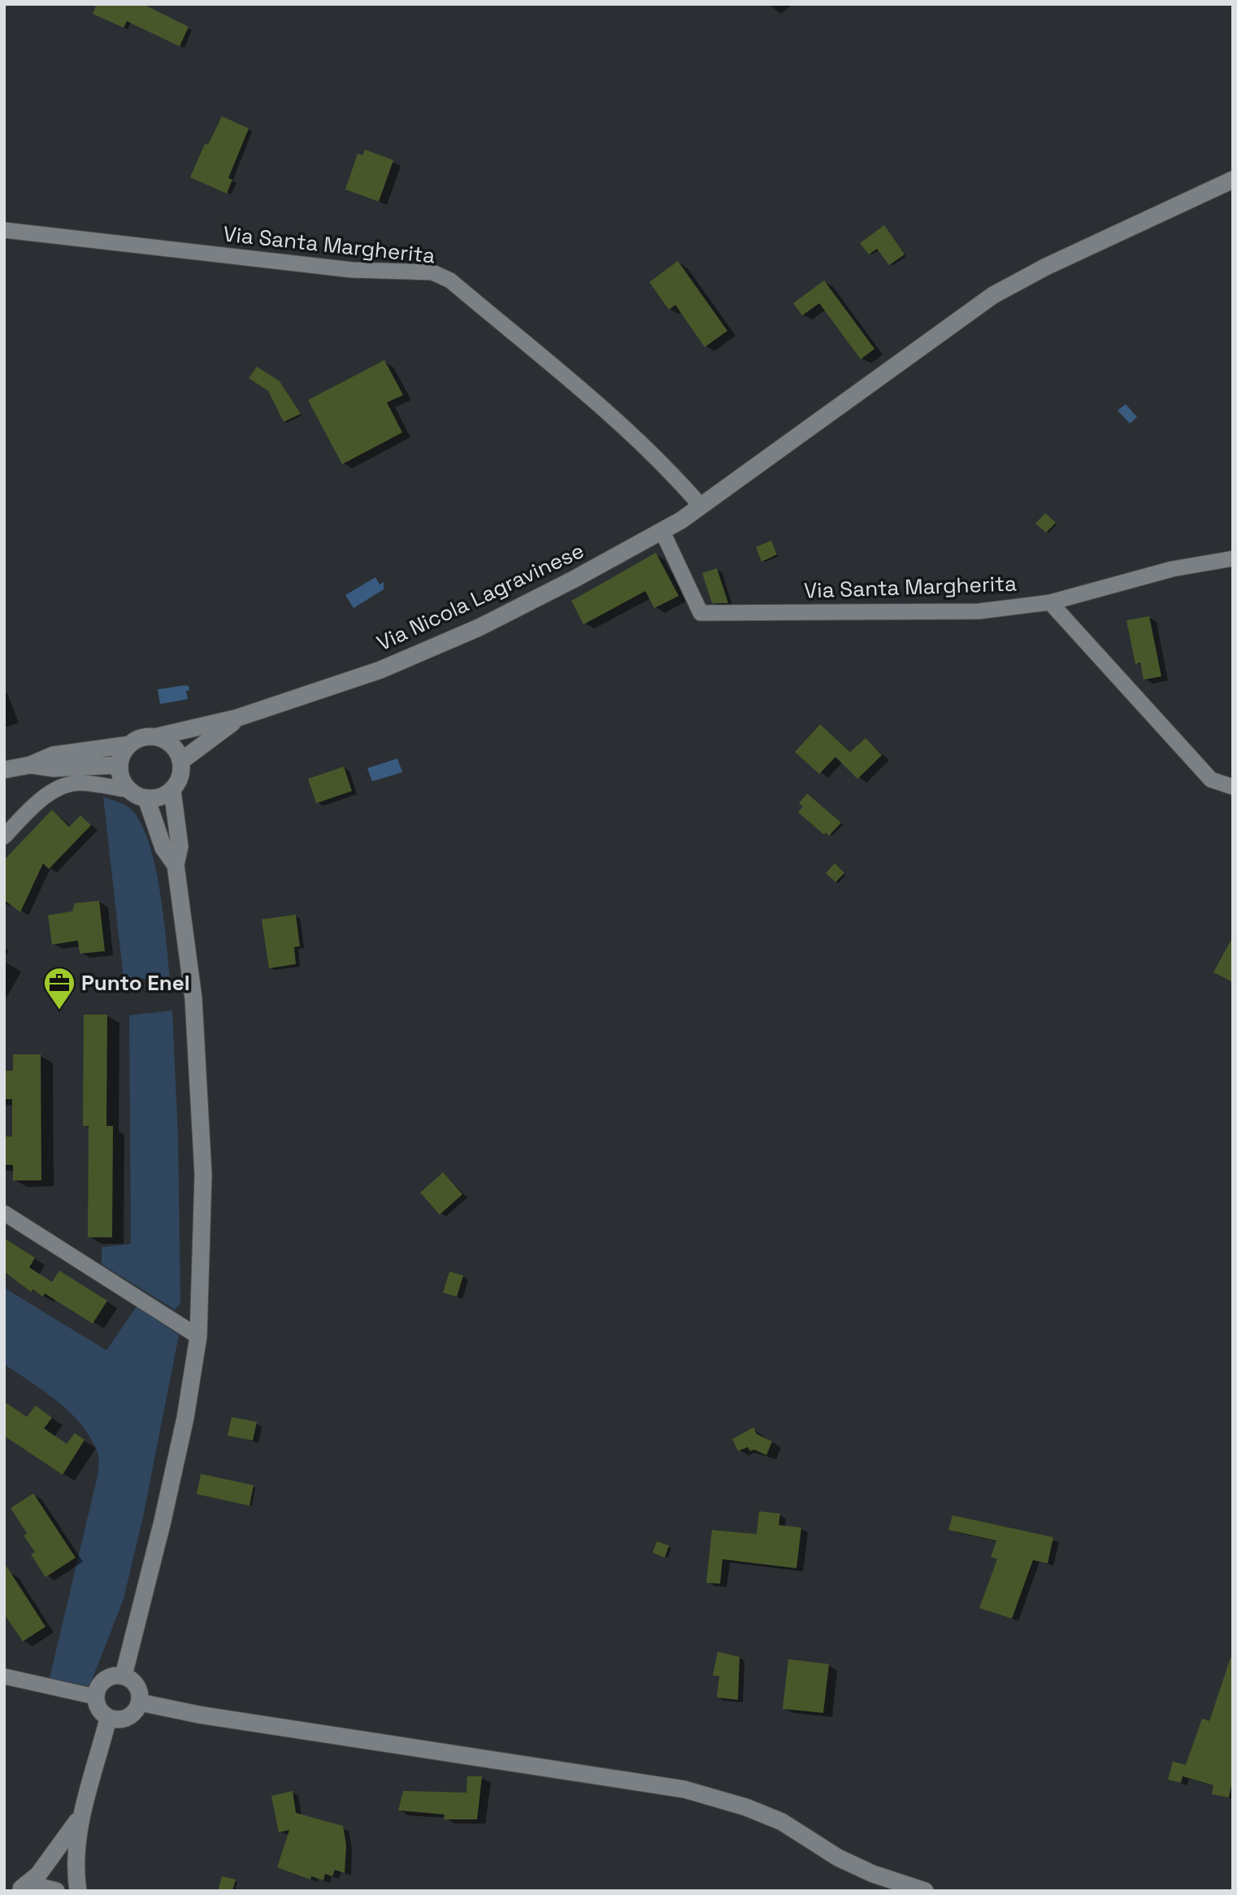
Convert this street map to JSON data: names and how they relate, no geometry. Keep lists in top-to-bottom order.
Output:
{
  "streets": {
    "street": ["Via Santa Margherita", "Via Nicola Lagravinese"]
  },
  "crossings": [
    ["Via Santa Margherita", "Via Nicola Lagravinese"]
  ],
  "places": {
    "office": ["Punto Enel"]
  }
}
